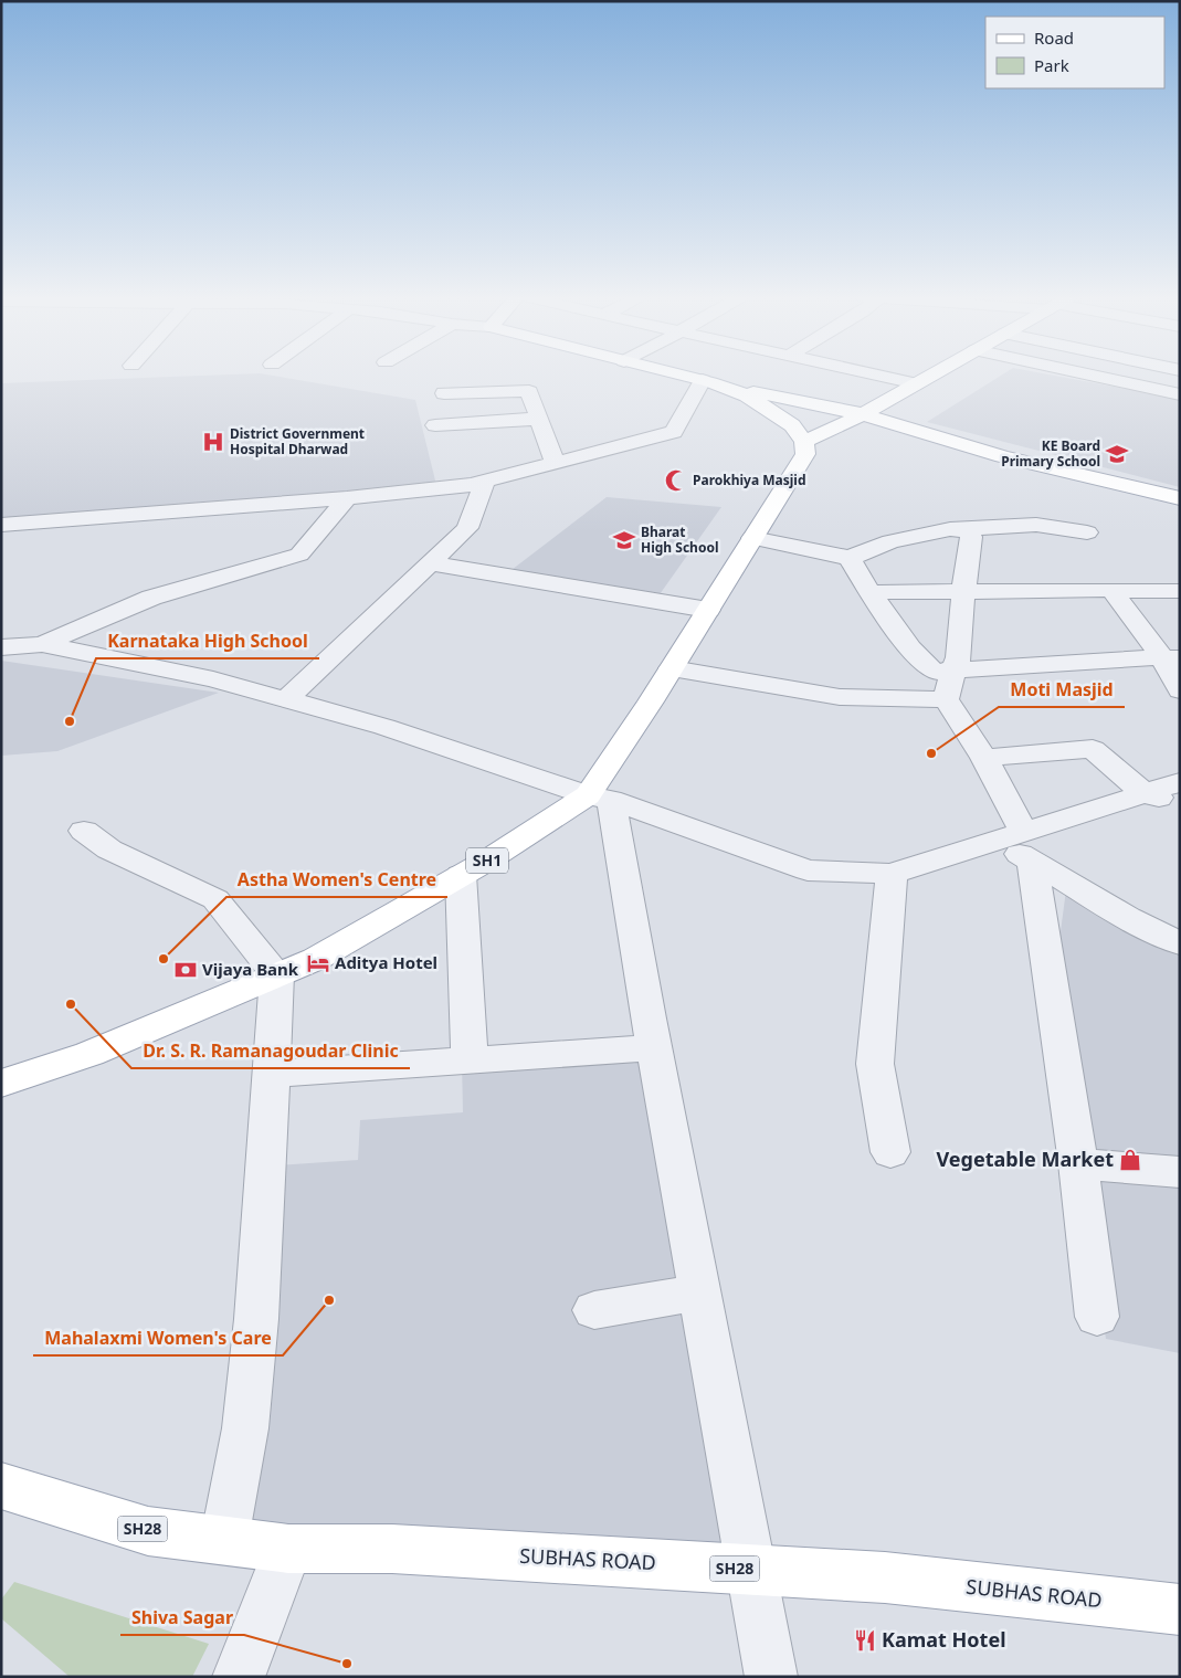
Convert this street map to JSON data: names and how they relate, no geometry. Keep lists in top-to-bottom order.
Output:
{
  "streets": {
    "main road": ["SH1", "SH28", "SUBHAS ROAD"]
  },
  "places": {
    "hospital": ["District Government Hospital Dharwad"],
    "school or university": ["KE Board Primary School", "Bharat High School"],
    "mosque": ["Parokhiya Masjid"],
    "other": [
      "Karnataka High School",
      "Moti Masjid",
      "Astha Women's Centre",
      "Dr. S. R. Ramanagoudar Clinic",
      "Mahalaxmi Women's Care",
      "Shiva Sagar"
    ],
    "hotel": ["Aditya Hotel"],
    "bank": ["Vijaya Bank"],
    "shop": ["Vegetable Market"],
    "restaurant": ["Kamat Hotel"]
  },
  "legend": ["Road", "Park"]
}
